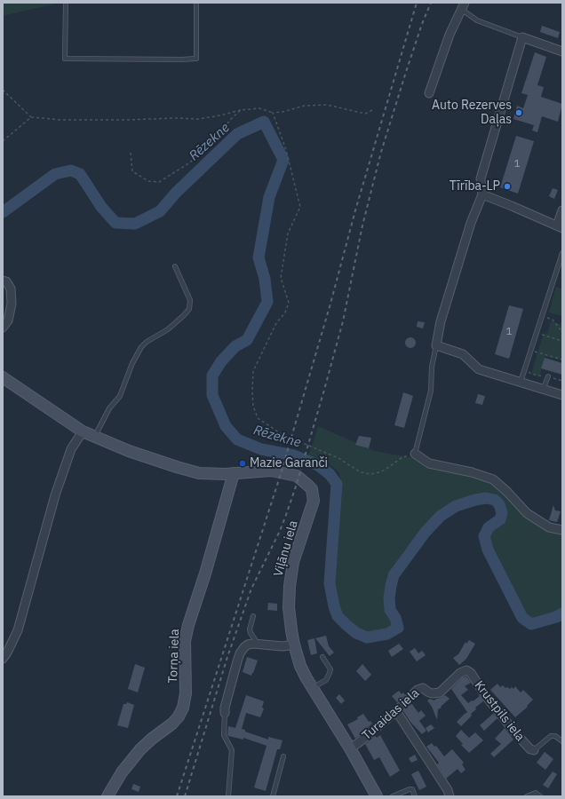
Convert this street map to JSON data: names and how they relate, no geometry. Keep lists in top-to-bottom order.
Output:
{
  "streets": {
    "main road": ["Viļānu iela", "Torņa iela"],
    "street": ["Krustpils iela", "Turaidas iela"]
  },
  "crossings": [
    ["Viļānu iela", "Torņa iela"],
    ["Viļānu iela", "Turaidas iela"],
    ["Krustpils iela", "Turaidas iela"]
  ],
  "water": ["Rēzekne"],
  "places": ["Auto Rezerves Daļas", "Tīrība-LP", "Mazie Garanči"],
  "house_numbers": ["1", "1"]
}
